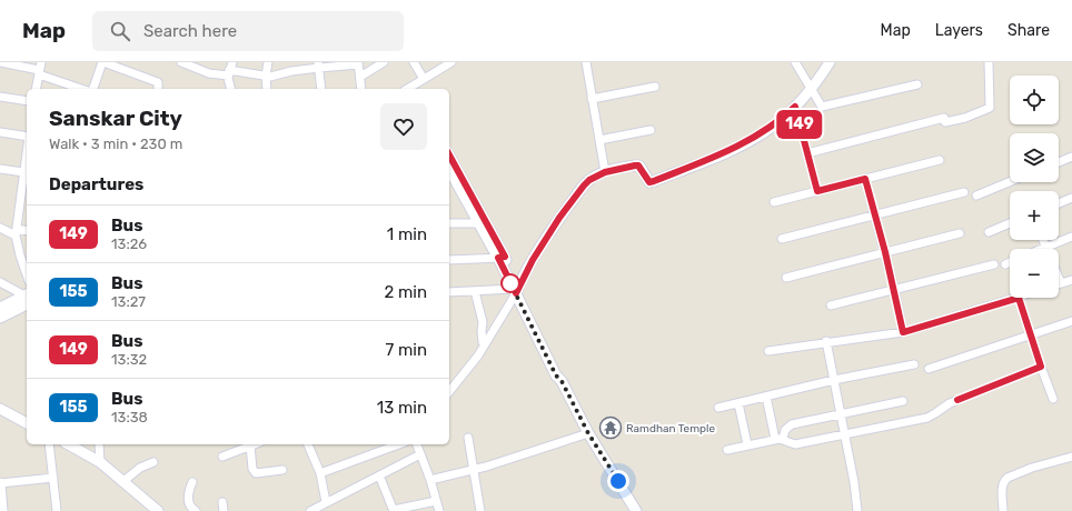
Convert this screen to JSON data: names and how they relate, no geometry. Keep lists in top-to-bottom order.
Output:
{
  "places": {
    "temple": ["Ramdhan Temple"]
  },
  "lines": ["bus line 149"],
  "page": {
    "header": "Map",
    "search": "Search here",
    "nav": ["Map", "Layers", "Share"],
    "on_map": "149",
    "map_buttons": ["+", "−"],
    "heading": [
      ["Sanskar City", "Walk · 3 min · 230 m"],
      "Departures"
    ],
    "list": [
      {
        "mark": "149",
        "name": "Bus",
        "note": "13:26",
        "value": "1 min"
      },
      {
        "mark": "155",
        "name": "Bus",
        "note": "13:27",
        "value": "2 min"
      },
      {
        "mark": "149",
        "name": "Bus",
        "note": "13:32",
        "value": "7 min"
      },
      {
        "mark": "155",
        "name": "Bus",
        "note": "13:38",
        "value": "13 min"
      }
    ]
  }
}
